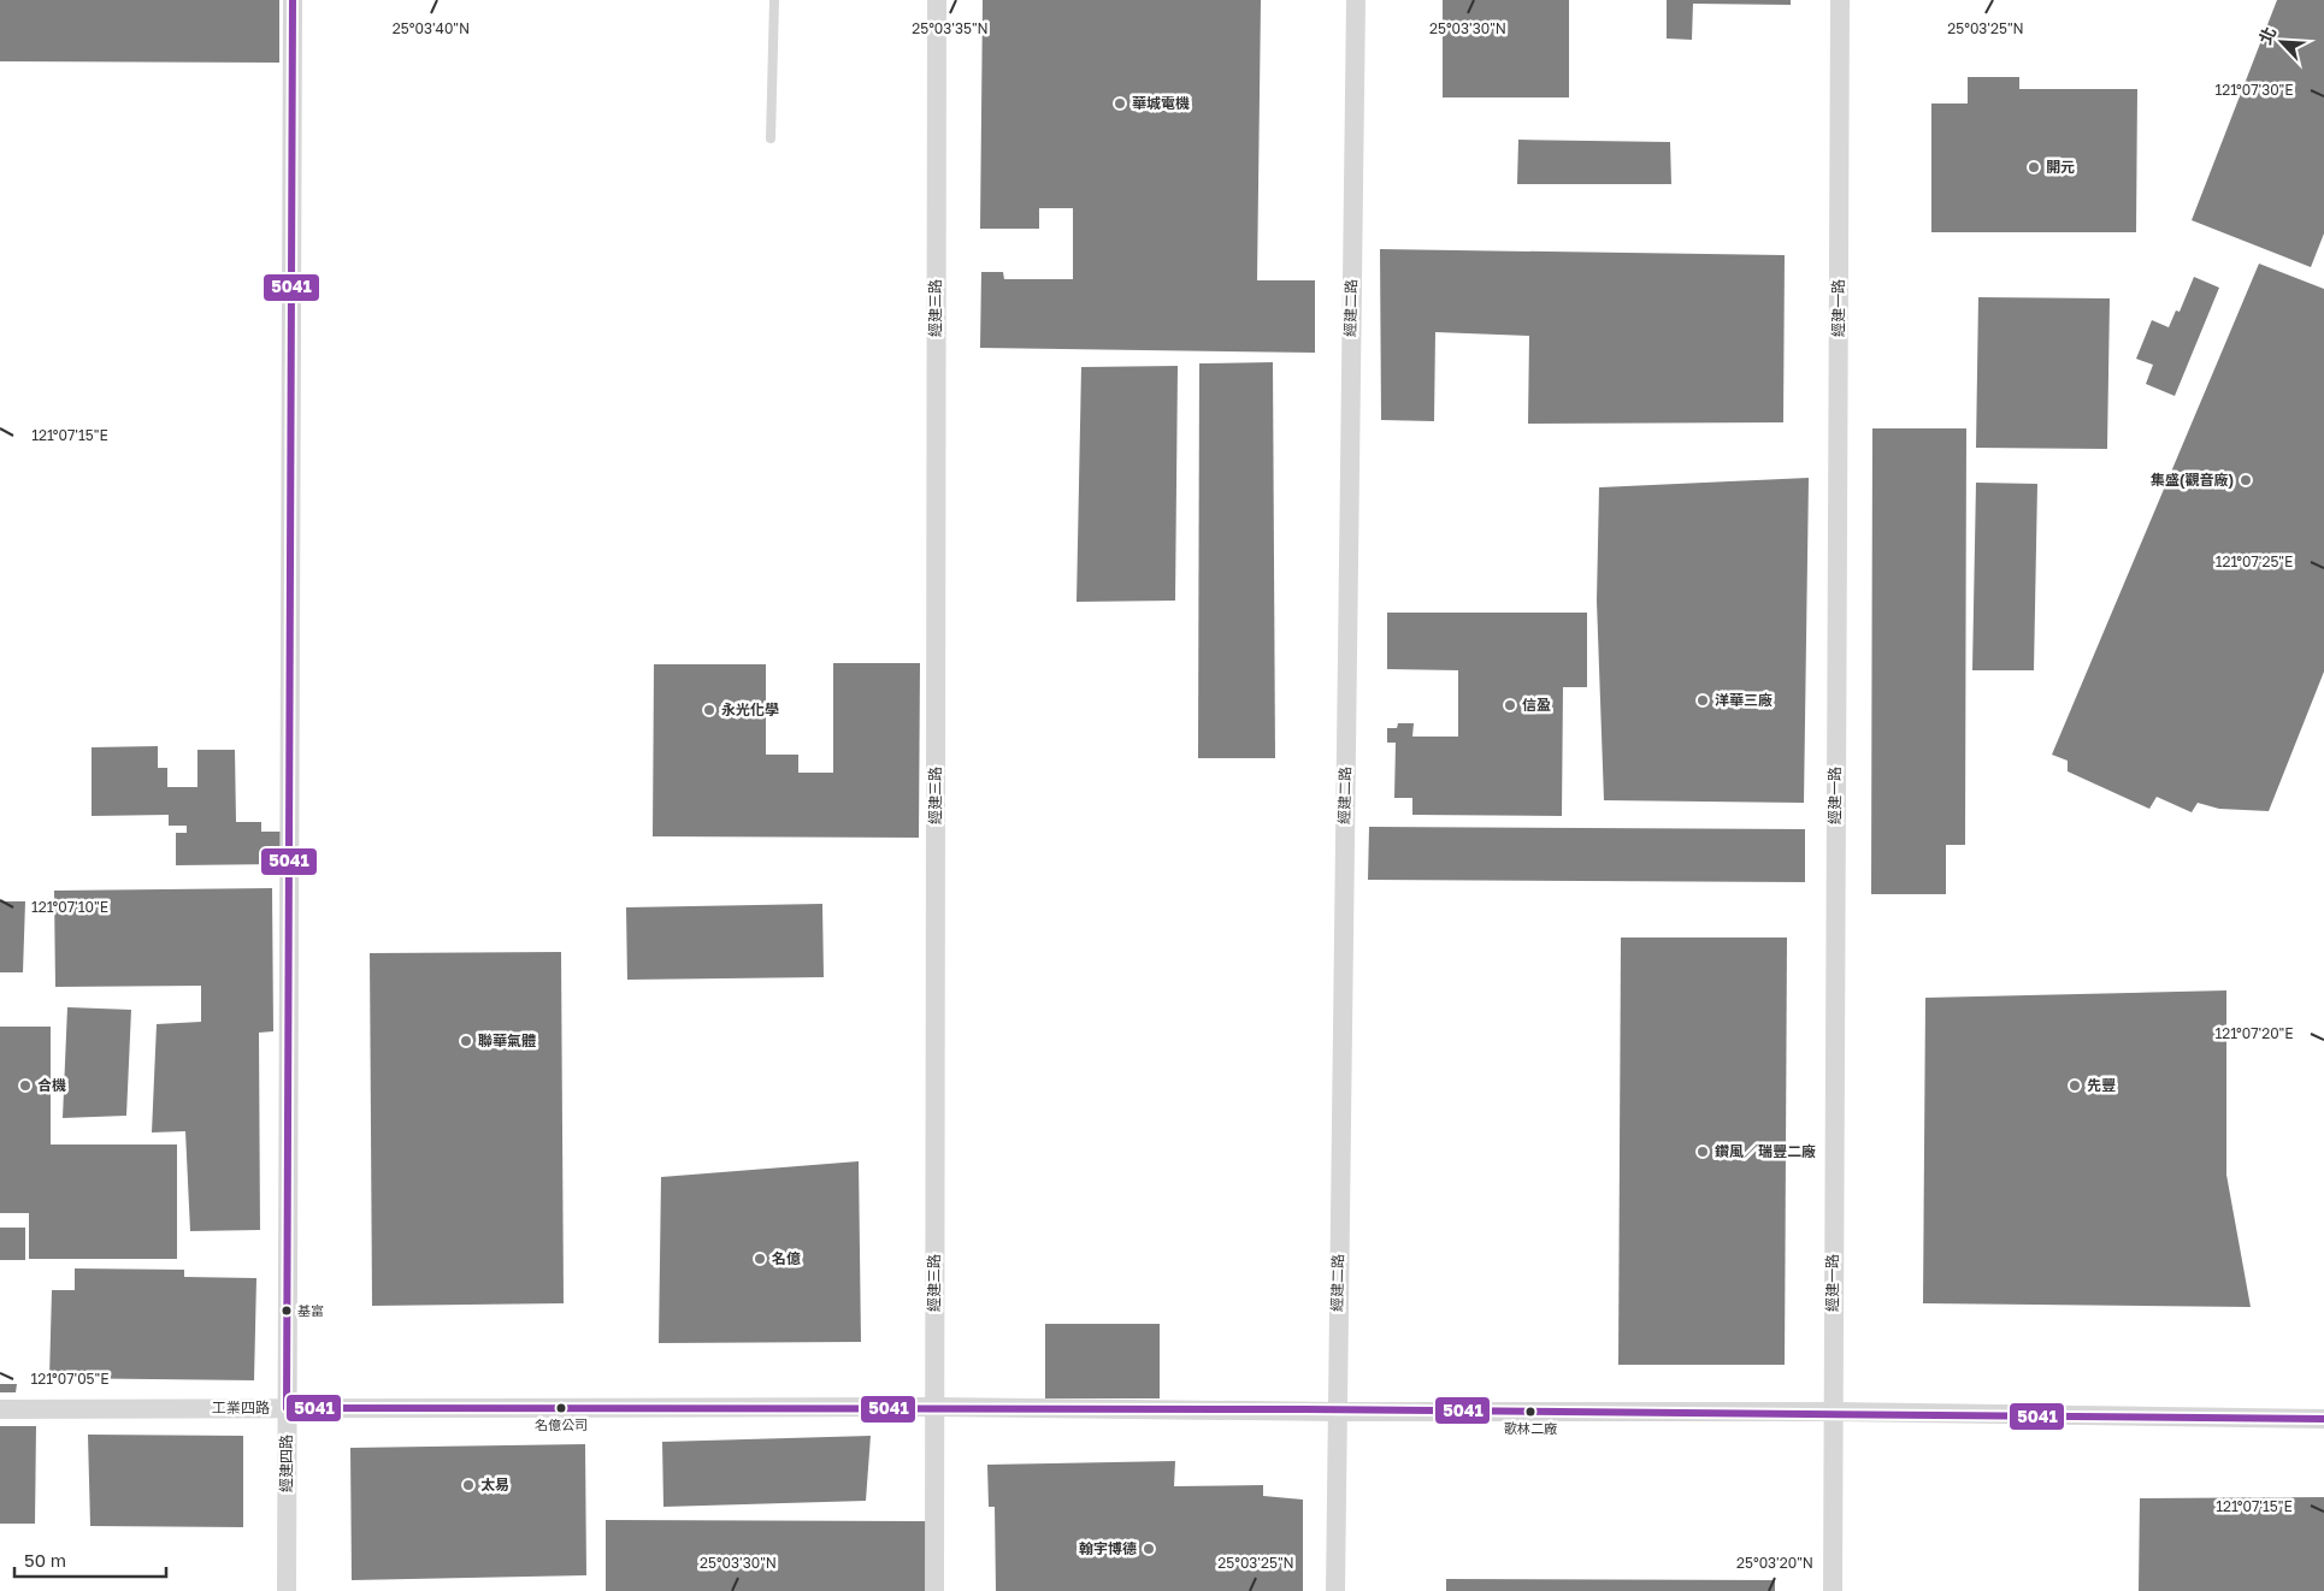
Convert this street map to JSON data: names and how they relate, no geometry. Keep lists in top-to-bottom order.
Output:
{
  "streets": {
    "street": [
      "經建三路",
      "經建二路",
      "經建一路",
      "工業四路",
      "經建四路"
    ]
  },
  "crossings": [
    ["經建三路", "工業四路"],
    ["經建二路", "工業四路"],
    ["經建一路", "工業四路"],
    ["工業四路", "經建四路"]
  ],
  "places": [
    "華城電機",
    "開元",
    "集盛(觀音廠)",
    "洋華三廠",
    "信盈",
    "永光化學",
    "聯華氣體",
    "合機",
    "先豐",
    "鑽風／瑞豐二廠",
    "名億",
    "基富",
    "名億公司",
    "歌林二廠",
    "太易",
    "翰宇博德"
  ],
  "lines": ["transit line 5041"],
  "scale_bar": "50 m",
  "north": "top left",
  "coordinates": [
    "25°03'40\"N",
    "25°03'35\"N",
    "25°03'30\"N",
    "25°03'25\"N",
    "121°07'30\"E",
    "121°07'15\"E",
    "121°07'25\"E",
    "121°07'10\"E",
    "121°07'20\"E",
    "121°07'05\"E",
    "25°03'20\"N"
  ]
}
